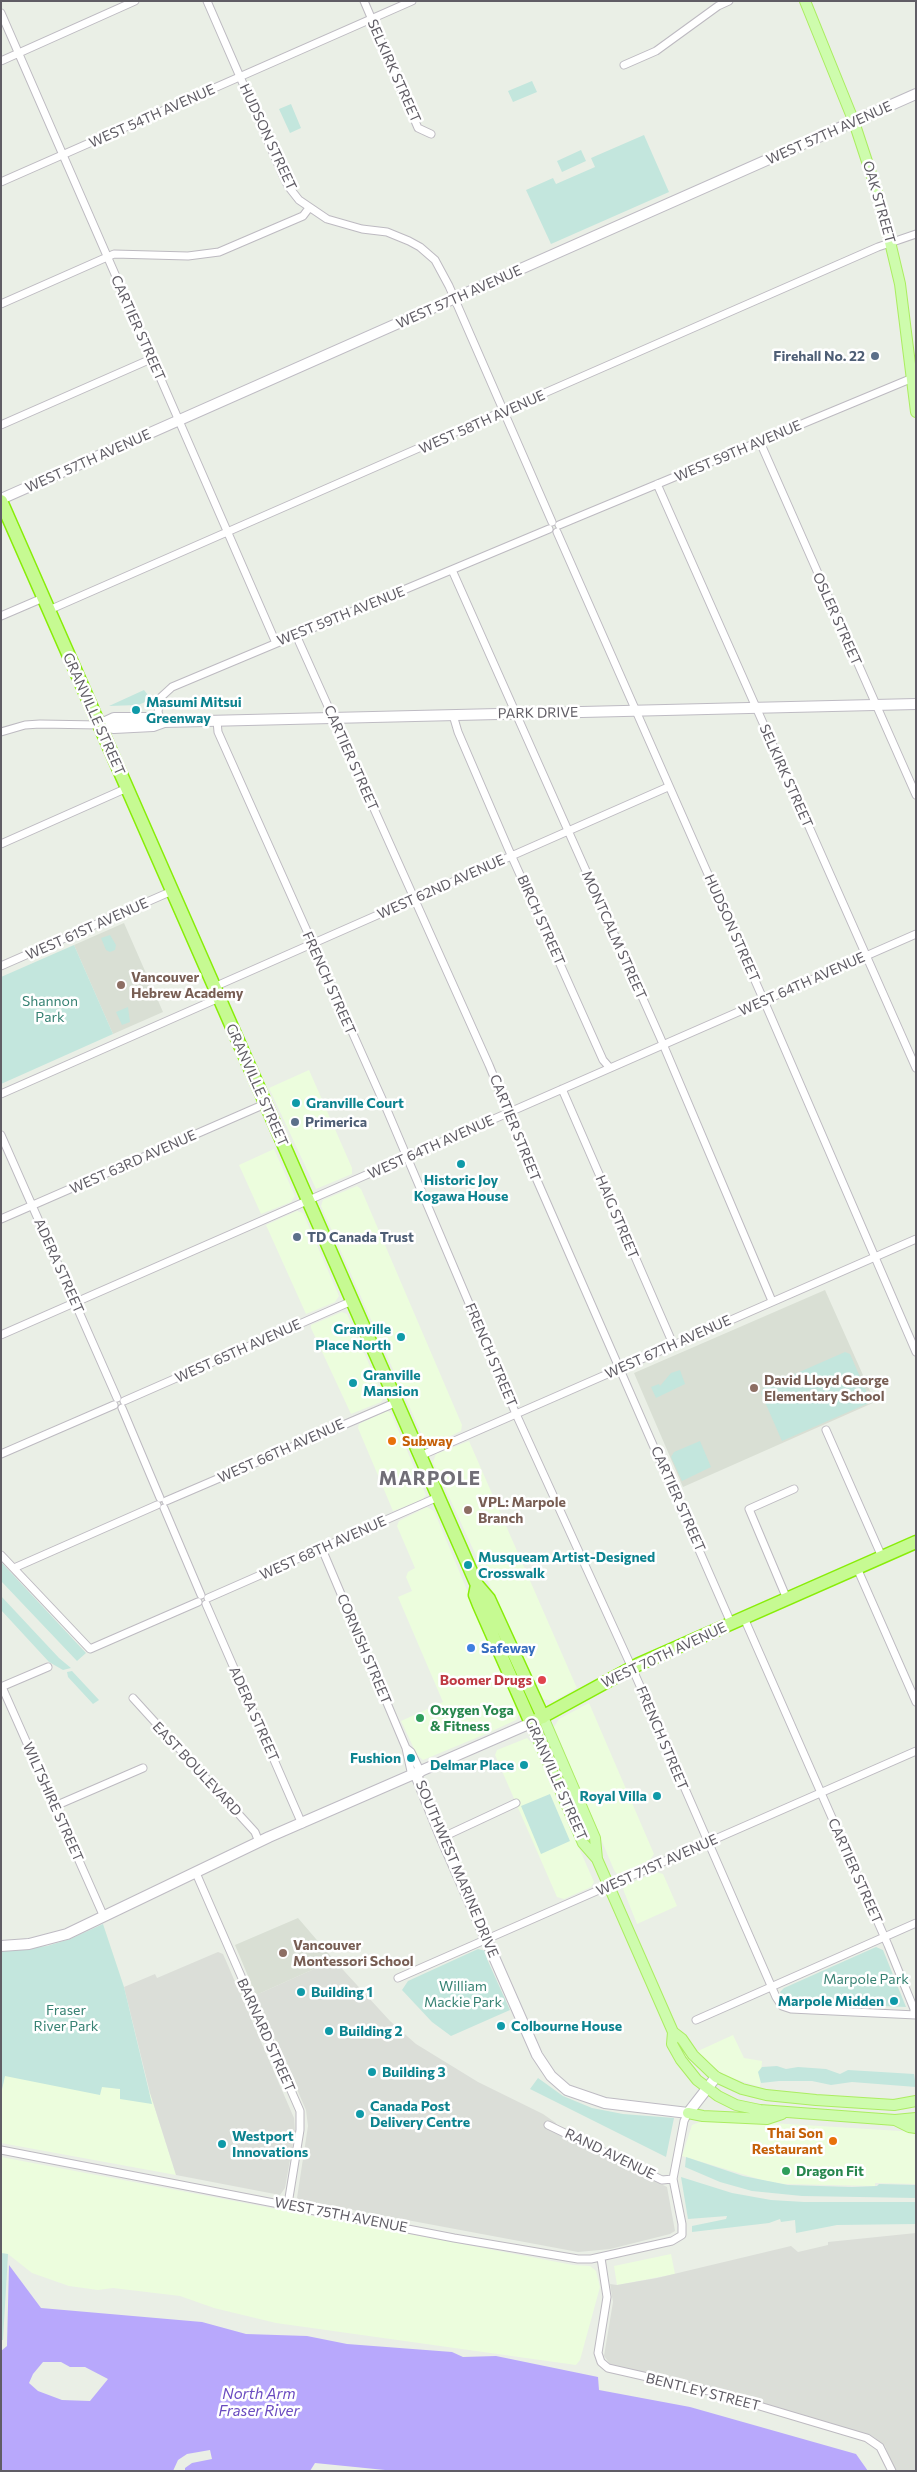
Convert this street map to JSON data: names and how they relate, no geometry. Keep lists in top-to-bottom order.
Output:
{
  "streets": {
    "highway": ["GRANVILLE STREET", "WEST 70TH AVENUE"],
    "main road": ["OAK STREET"],
    "street": [
      "SELKIRK STREET",
      "WEST 54TH AVENUE",
      "WEST 57TH AVENUE",
      "HUDSON STREET",
      "CARTIER STREET",
      "WEST 58TH AVENUE",
      "WEST 59TH AVENUE",
      "OSLER STREET",
      "PARK DRIVE",
      "WEST 62ND AVENUE",
      "BIRCH STREET",
      "WEST 61ST AVENUE",
      "MONTCALM STREET",
      "FRENCH STREET",
      "WEST 64TH AVENUE",
      "WEST 63RD AVENUE",
      "HAIG STREET",
      "ADERA STREET",
      "WEST 67TH AVENUE",
      "WEST 65TH AVENUE",
      "WEST 66TH AVENUE",
      "WEST 68TH AVENUE",
      "CORNISH STREET",
      "EAST BOULEVARD",
      "WILTSHIRE STREET",
      "WEST 71ST AVENUE",
      "SOUTHWEST MARINE DRIVE",
      "BARNARD STREET",
      "RAND AVENUE",
      "WEST 75TH AVENUE",
      "BENTLEY STREET"
    ]
  },
  "crossings": [
    ["SELKIRK STREET", "WEST 54TH AVENUE"],
    ["SELKIRK STREET", "WEST 59TH AVENUE"],
    ["SELKIRK STREET", "PARK DRIVE"],
    ["SELKIRK STREET", "WEST 64TH AVENUE"],
    ["WEST 54TH AVENUE", "HUDSON STREET"],
    ["WEST 54TH AVENUE", "CARTIER STREET"],
    ["WEST 57TH AVENUE", "HUDSON STREET"],
    ["WEST 57TH AVENUE", "OAK STREET"],
    ["WEST 57TH AVENUE", "CARTIER STREET"],
    ["WEST 57TH AVENUE", "GRANVILLE STREET"],
    ["HUDSON STREET", "WEST 58TH AVENUE"],
    ["HUDSON STREET", "WEST 59TH AVENUE"],
    ["HUDSON STREET", "PARK DRIVE"],
    ["HUDSON STREET", "WEST 62ND AVENUE"],
    ["HUDSON STREET", "WEST 64TH AVENUE"],
    ["HUDSON STREET", "WEST 67TH AVENUE"],
    ["OAK STREET", "WEST 58TH AVENUE"],
    ["OAK STREET", "WEST 59TH AVENUE"],
    ["CARTIER STREET", "WEST 58TH AVENUE"],
    ["CARTIER STREET", "WEST 59TH AVENUE"],
    ["CARTIER STREET", "PARK DRIVE"],
    ["CARTIER STREET", "WEST 62ND AVENUE"],
    ["CARTIER STREET", "FRENCH STREET"],
    ["CARTIER STREET", "WEST 64TH AVENUE"],
    ["CARTIER STREET", "WEST 67TH AVENUE"],
    ["CARTIER STREET", "WEST 70TH AVENUE"],
    ["CARTIER STREET", "WEST 71ST AVENUE"],
    ["WEST 58TH AVENUE", "GRANVILLE STREET"],
    ["WEST 59TH AVENUE", "OSLER STREET"],
    ["WEST 59TH AVENUE", "PARK DRIVE"],
    ["WEST 59TH AVENUE", "MONTCALM STREET"],
    ["OSLER STREET", "PARK DRIVE"],
    ["PARK DRIVE", "GRANVILLE STREET"],
    ["PARK DRIVE", "BIRCH STREET"],
    ["PARK DRIVE", "MONTCALM STREET"],
    ["PARK DRIVE", "FRENCH STREET"],
    ["GRANVILLE STREET", "WEST 62ND AVENUE"],
    ["GRANVILLE STREET", "WEST 61ST AVENUE"],
    ["GRANVILLE STREET", "WEST 64TH AVENUE"],
    ["GRANVILLE STREET", "WEST 63RD AVENUE"],
    ["GRANVILLE STREET", "WEST 67TH AVENUE"],
    ["GRANVILLE STREET", "WEST 65TH AVENUE"],
    ["GRANVILLE STREET", "WEST 66TH AVENUE"],
    ["GRANVILLE STREET", "WEST 68TH AVENUE"],
    ["GRANVILLE STREET", "WEST 70TH AVENUE"],
    ["GRANVILLE STREET", "WEST 71ST AVENUE"],
    ["WEST 62ND AVENUE", "BIRCH STREET"],
    ["WEST 62ND AVENUE", "MONTCALM STREET"],
    ["WEST 62ND AVENUE", "FRENCH STREET"],
    ["BIRCH STREET", "WEST 64TH AVENUE"],
    ["MONTCALM STREET", "WEST 64TH AVENUE"],
    ["MONTCALM STREET", "WEST 67TH AVENUE"],
    ["FRENCH STREET", "WEST 64TH AVENUE"],
    ["FRENCH STREET", "WEST 67TH AVENUE"],
    ["FRENCH STREET", "WEST 70TH AVENUE"],
    ["FRENCH STREET", "WEST 71ST AVENUE"],
    ["WEST 64TH AVENUE", "HAIG STREET"],
    ["WEST 64TH AVENUE", "ADERA STREET"],
    ["WEST 63RD AVENUE", "ADERA STREET"],
    ["HAIG STREET", "WEST 67TH AVENUE"],
    ["ADERA STREET", "WEST 65TH AVENUE"],
    ["ADERA STREET", "WEST 66TH AVENUE"],
    ["ADERA STREET", "WEST 68TH AVENUE"],
    ["ADERA STREET", "SOUTHWEST MARINE DRIVE"],
    ["WEST 66TH AVENUE", "WEST 68TH AVENUE"],
    ["WEST 68TH AVENUE", "CORNISH STREET"],
    ["CORNISH STREET", "WEST 70TH AVENUE"],
    ["CORNISH STREET", "SOUTHWEST MARINE DRIVE"],
    ["WEST 70TH AVENUE", "SOUTHWEST MARINE DRIVE"],
    ["EAST BOULEVARD", "SOUTHWEST MARINE DRIVE"],
    ["WILTSHIRE STREET", "SOUTHWEST MARINE DRIVE"],
    ["WEST 71ST AVENUE", "SOUTHWEST MARINE DRIVE"],
    ["SOUTHWEST MARINE DRIVE", "BARNARD STREET"],
    ["BARNARD STREET", "WEST 75TH AVENUE"],
    ["RAND AVENUE", "WEST 75TH AVENUE"],
    ["WEST 75TH AVENUE", "BENTLEY STREET"]
  ],
  "districts": ["MARPOLE"],
  "water": ["North Arm Fraser River"],
  "parks": [
    "Shannon Park",
    "Marpole Park",
    "William Mackie Park",
    "Fraser River Park"
  ],
  "places": [
    "Firehall No. 22",
    "Masumi Mitsui Greenway",
    "Vancouver Hebrew Academy",
    "Granville Court",
    "Primerica",
    "Historic Joy Kogawa House",
    "TD Canada Trust",
    "Granville Place North",
    "Granville Mansion",
    "David Lloyd George Elementary School",
    "Subway",
    "VPL: Marpole Branch",
    "Musqueam Artist-Designed Crosswalk",
    "Safeway",
    "Boomer Drugs",
    "Oxygen Yoga & Fitness",
    "Fushion",
    "Delmar Place",
    "Royal Villa",
    "Vancouver Montessori School",
    "Building 1",
    "Marpole Midden",
    "Colbourne House",
    "Building 2",
    "Building 3",
    "Canada Post Delivery Centre",
    "Thai Son Restaurant",
    "Westport Innovations",
    "Dragon Fit"
  ]
}
